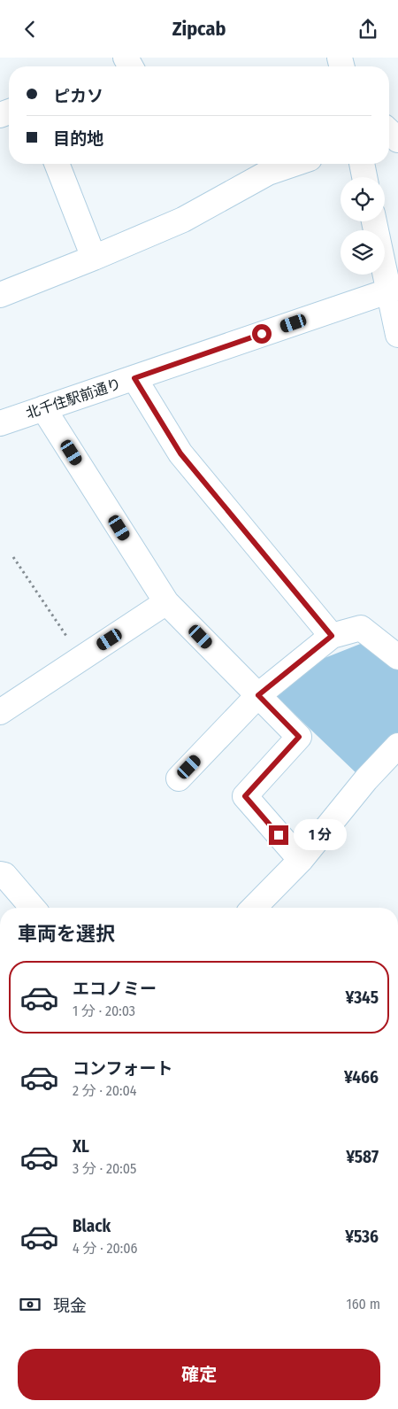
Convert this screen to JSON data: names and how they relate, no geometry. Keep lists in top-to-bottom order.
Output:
{
  "streets": {
    "street": ["北千住駅前通り"]
  },
  "page": {
    "header": "Zipcab",
    "banner": ["ピカソ", "目的地"],
    "bubble": "1 分",
    "heading": "車両を選択",
    "list": [
      {
        "name": "エコノミー",
        "note": "1 分 · 20:03",
        "value": "¥345"
      },
      {
        "name": "コンフォート",
        "note": "2 分 · 20:04",
        "value": "¥466"
      },
      {
        "name": "XL",
        "note": "3 分 · 20:05",
        "value": "¥587"
      },
      {
        "name": "Black",
        "note": "4 分 · 20:06",
        "value": "¥536"
      }
    ],
    "pay": ["現金", "160 m"],
    "buttons": "確定"
  }
}
